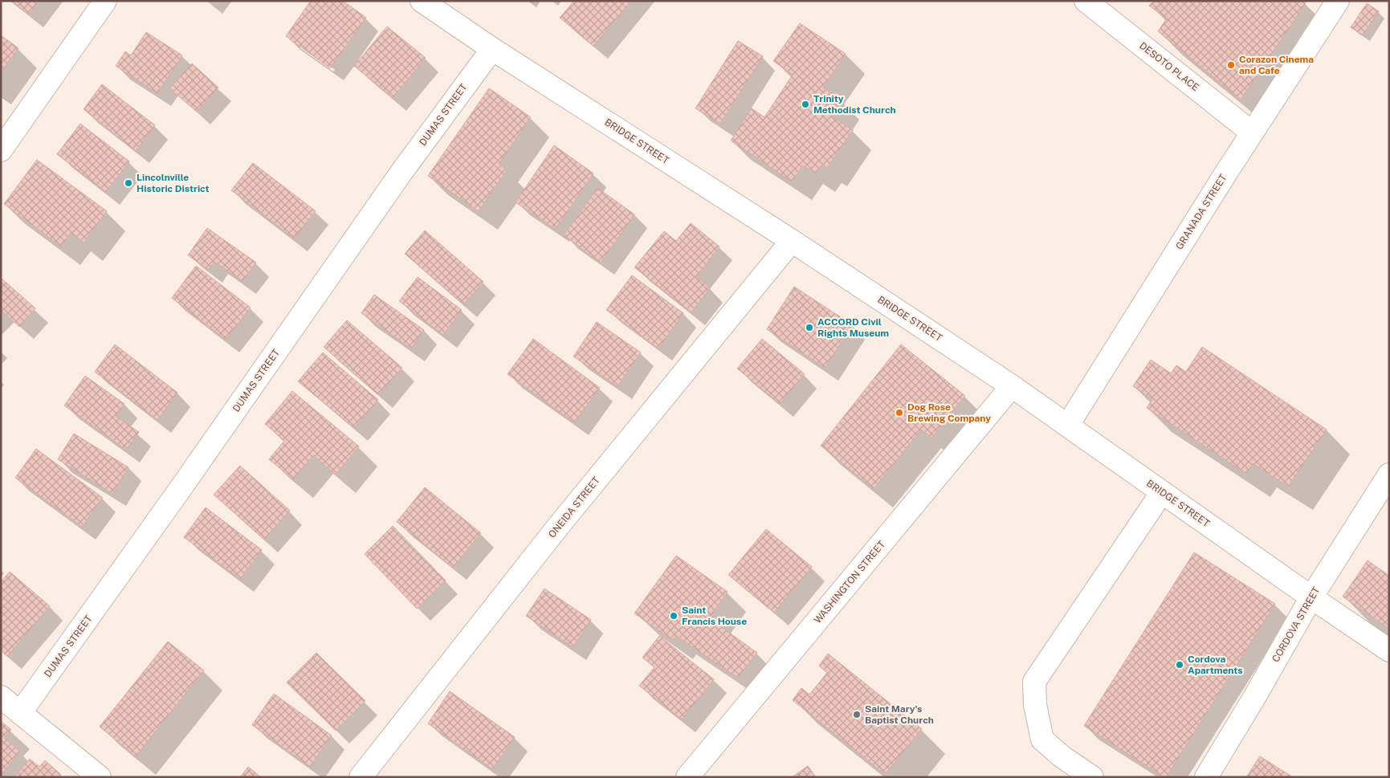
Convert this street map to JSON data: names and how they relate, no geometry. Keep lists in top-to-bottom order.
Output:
{
  "streets": {
    "street": [
      "DESOTO PLACE",
      "DUMAS STREET",
      "BRIDGE STREET",
      "GRANADA STREET",
      "ONEIDA STREET",
      "WASHINGTON STREET",
      "CORDOVA STREET"
    ]
  },
  "crossings": [
    ["DESOTO PLACE", "GRANADA STREET"],
    ["DUMAS STREET", "BRIDGE STREET"],
    ["BRIDGE STREET", "GRANADA STREET"],
    ["BRIDGE STREET", "ONEIDA STREET"],
    ["BRIDGE STREET", "WASHINGTON STREET"],
    ["BRIDGE STREET", "CORDOVA STREET"]
  ],
  "places": [
    "Corazon Cinema and Cafe",
    "Trinity Methodist Church",
    "Lincolnville Historic District",
    "ACCORD Civil Rights Museum",
    "Dog Rose Brewing Company",
    "Saint Francis House",
    "Cordova Apartments",
    "Saint Mary's Baptist Church"
  ]
}
